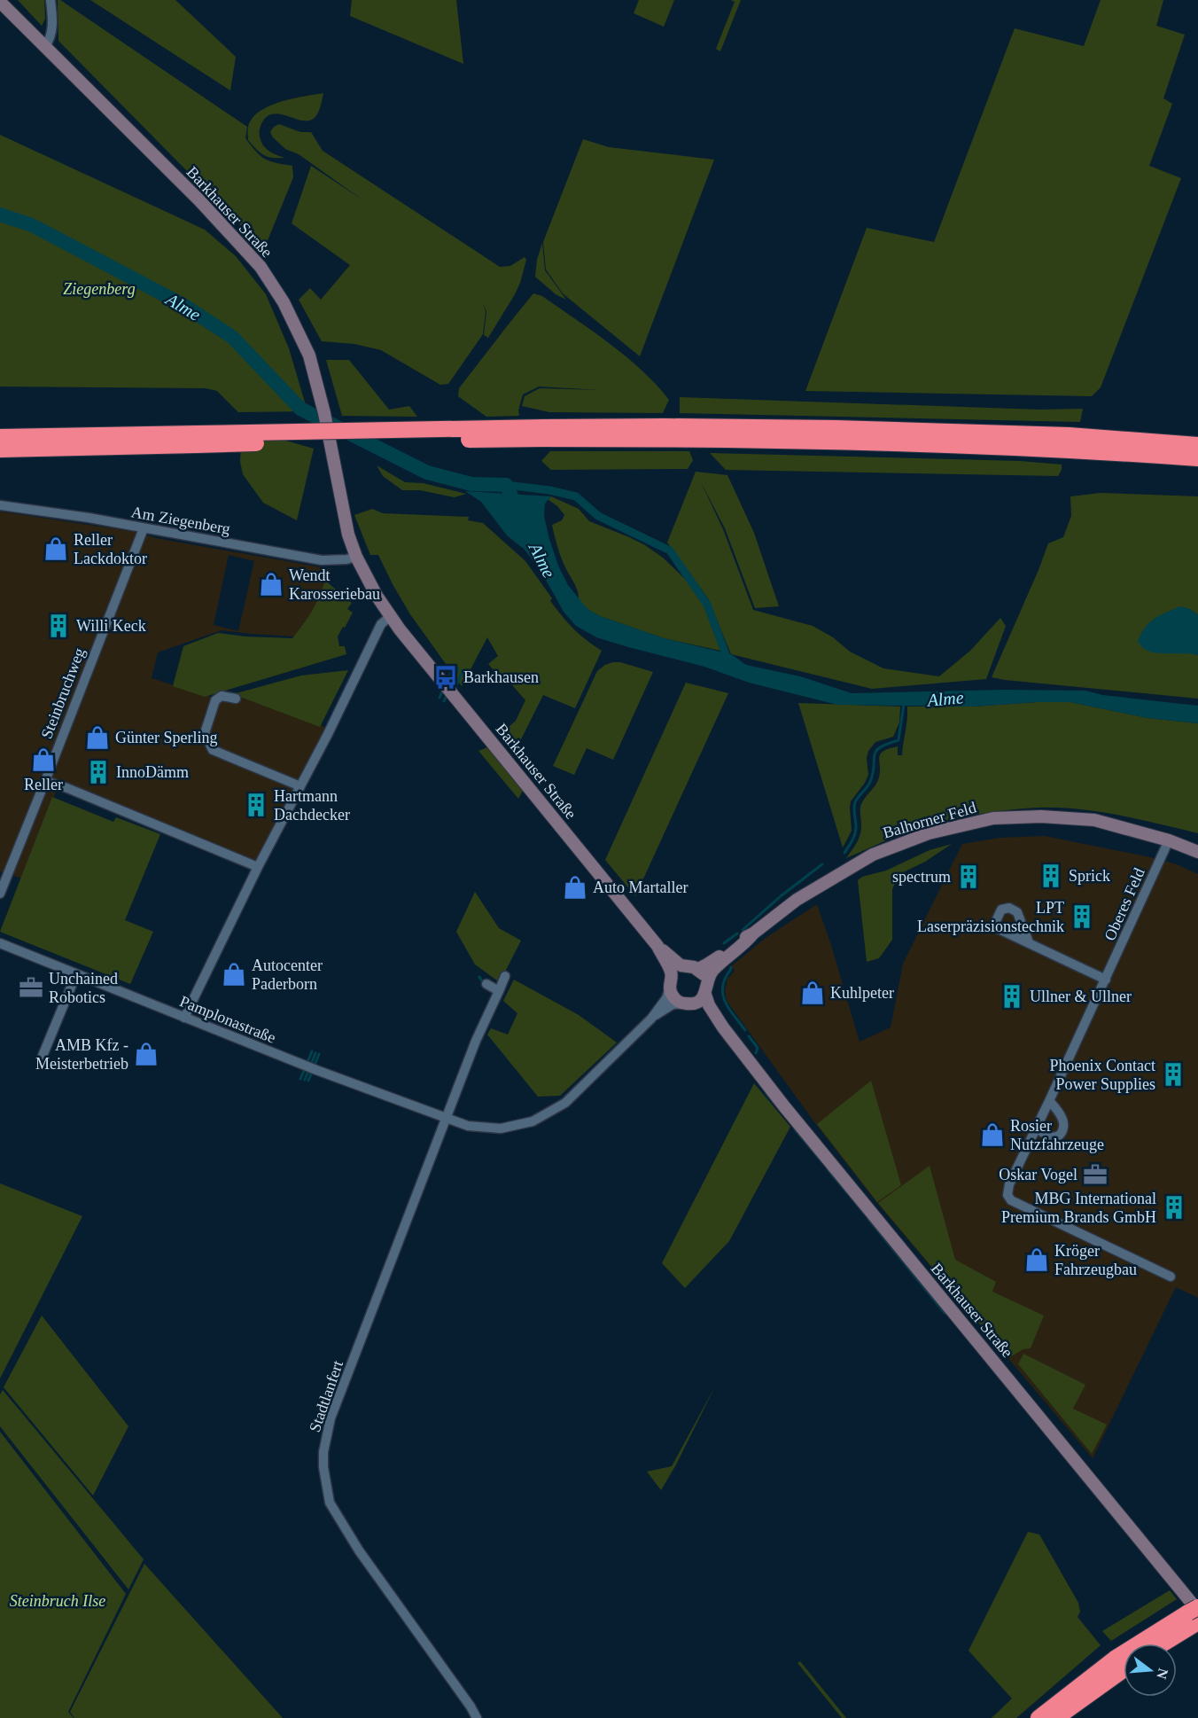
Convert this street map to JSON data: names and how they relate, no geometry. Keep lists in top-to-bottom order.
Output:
{
  "streets": {
    "street": [
      "Barkhauser Straße",
      "Am Ziegenberg",
      "Steinbruchweg",
      "Balhorner Feld",
      "Oberes Feld",
      "Pamplonastraße",
      "Stadtlanfert"
    ]
  },
  "crossings": [
    ["Barkhauser Straße", "Am Ziegenberg"],
    ["Barkhauser Straße", "Balhorner Feld"],
    ["Am Ziegenberg", "Steinbruchweg"],
    ["Balhorner Feld", "Oberes Feld"],
    ["Pamplonastraße", "Stadtlanfert"]
  ],
  "water": ["Alme"],
  "parks": ["Ziegenberg", "Steinbruch Ilse"],
  "places": {
    "shop": [
      "Reller Lackdoktor",
      "Wendt Karosseriebau",
      "Günter Sperling",
      "Reller",
      "Auto Martaller",
      "Autocenter Paderborn",
      "Kuhlpeter",
      "AMB Kfz - Meisterbetrieb",
      "Rosier Nutzfahrzeuge",
      "Kröger Fahrzeugbau"
    ],
    "building": [
      "Willi Keck",
      "InnoDämm",
      "Hartmann Dachdecker",
      "Sprick",
      "spectrum",
      "LPT Laserpräzisionstechnik",
      "Ullner & Ullner",
      "Phoenix Contact Power Supplies",
      "MBG International Premium Brands GmbH"
    ],
    "bus stop": ["Barkhausen"],
    "office": ["Unchained Robotics", "Oskar Vogel"]
  },
  "north": "right"
}
